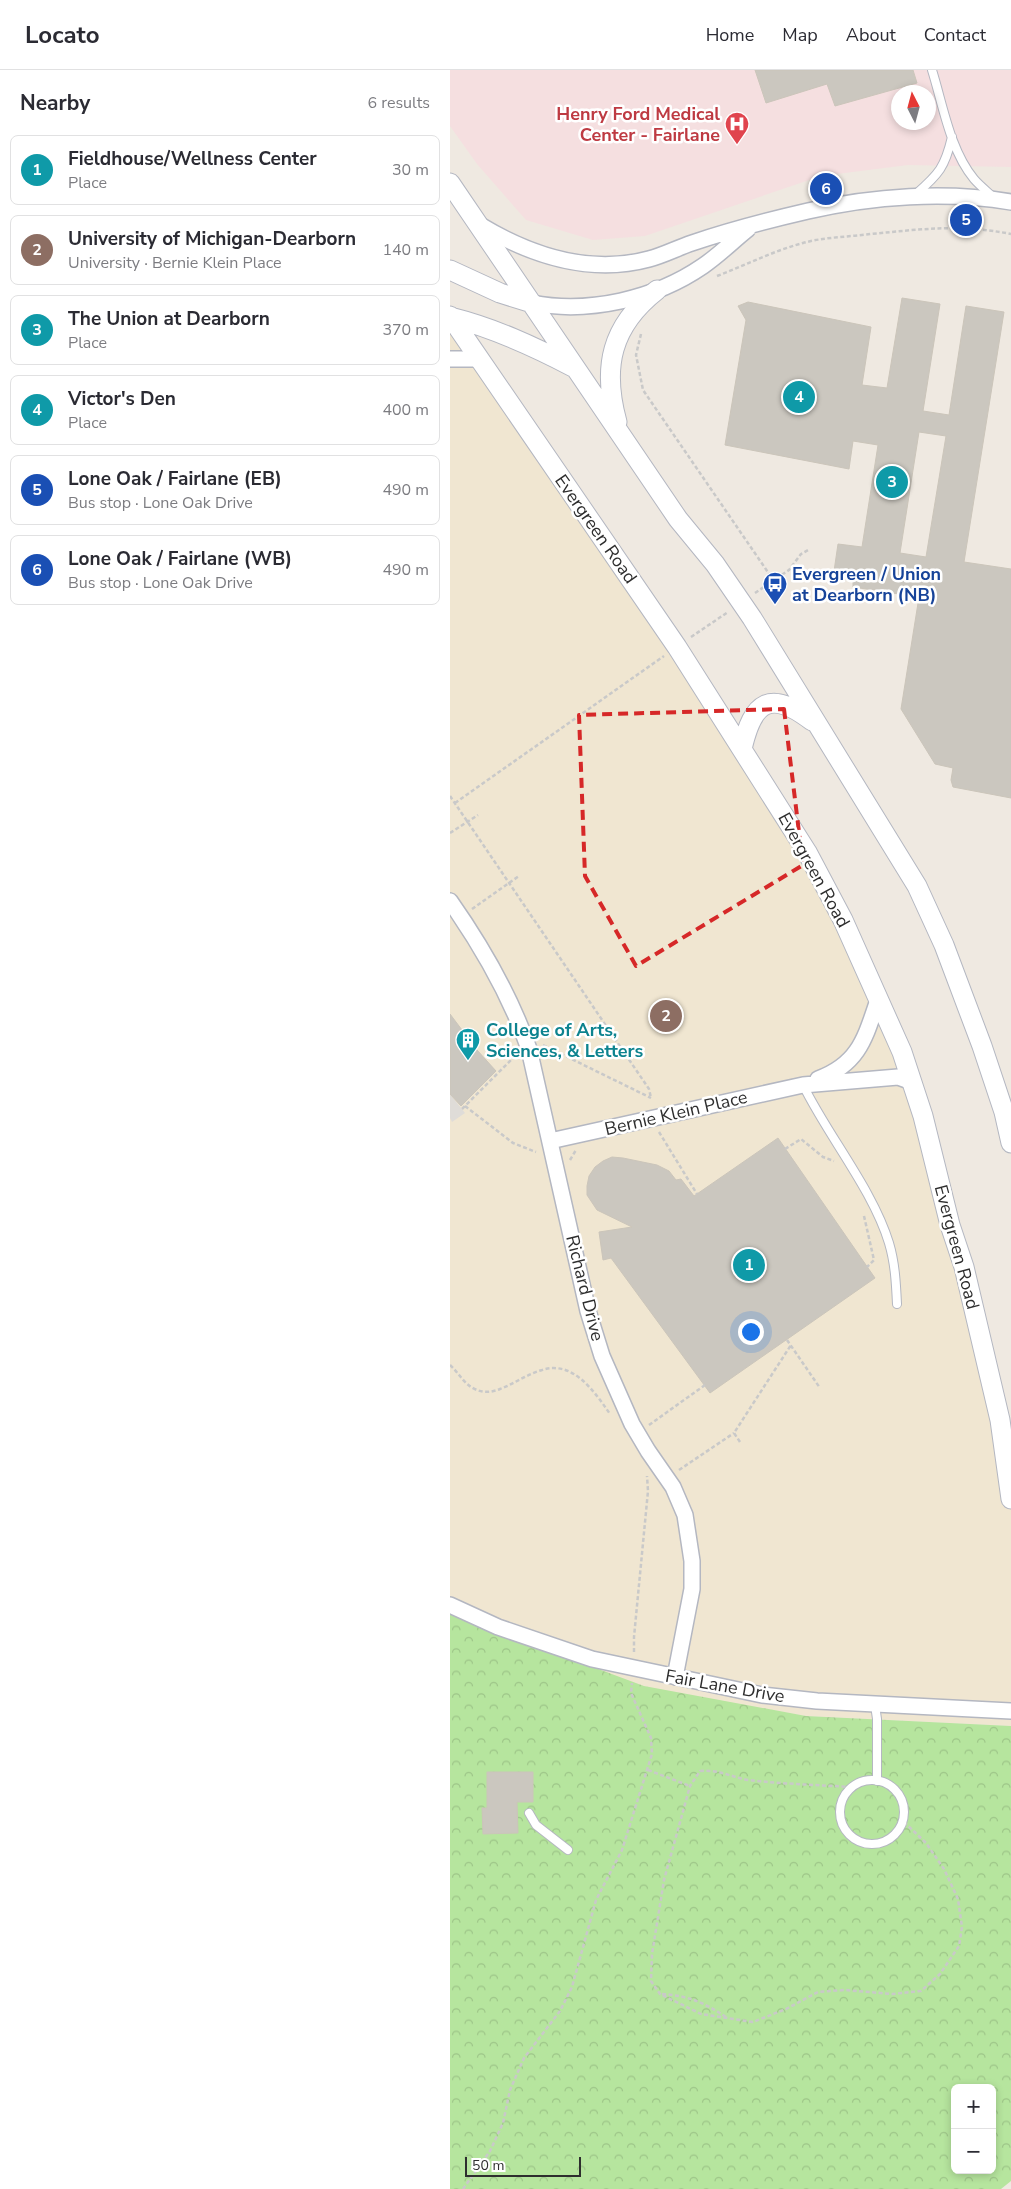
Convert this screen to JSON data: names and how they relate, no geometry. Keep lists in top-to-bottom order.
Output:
{
  "streets": {
    "street": [
      "Evergreen Road",
      "Bernie Klein Place",
      "Richard Drive",
      "Fair Lane Drive"
    ]
  },
  "crossings": [
    ["Evergreen Road", "Bernie Klein Place"],
    ["Bernie Klein Place", "Richard Drive"],
    ["Richard Drive", "Fair Lane Drive"]
  ],
  "places": {
    "hospital": ["Henry Ford Medical Center - Fairlane"],
    "bus stop": ["Evergreen / Union at Dearborn (NB)"],
    "building": ["College of Arts, Sciences, & Letters"]
  },
  "scale_bar": "50 m",
  "north": "top",
  "page": {
    "header": "Locato",
    "nav": [
      "Home",
      "Map",
      "About",
      "Contact"
    ],
    "heading": ["Nearby", "6 results"],
    "list": [
      {
        "mark": "1",
        "name": "Fieldhouse/Wellness Center",
        "note": "Place",
        "value": "30 m"
      },
      {
        "mark": "2",
        "name": "University of Michigan-Dearborn",
        "note": "University · Bernie Klein Place",
        "value": "140 m"
      },
      {
        "mark": "3",
        "name": "The Union at Dearborn",
        "note": "Place",
        "value": "370 m"
      },
      {
        "mark": "4",
        "name": "Victor's Den",
        "note": "Place",
        "value": "400 m"
      },
      {
        "mark": "5",
        "name": "Lone Oak / Fairlane (EB)",
        "note": "Bus stop · Lone Oak Drive",
        "value": "490 m"
      },
      {
        "mark": "6",
        "name": "Lone Oak / Fairlane (WB)",
        "note": "Bus stop · Lone Oak Drive",
        "value": "490 m"
      }
    ],
    "pins": [
      "6",
      "5",
      "4",
      "3",
      "2",
      "1"
    ],
    "map_buttons": ["+", "−"],
    "scale": "50 m"
  }
}
